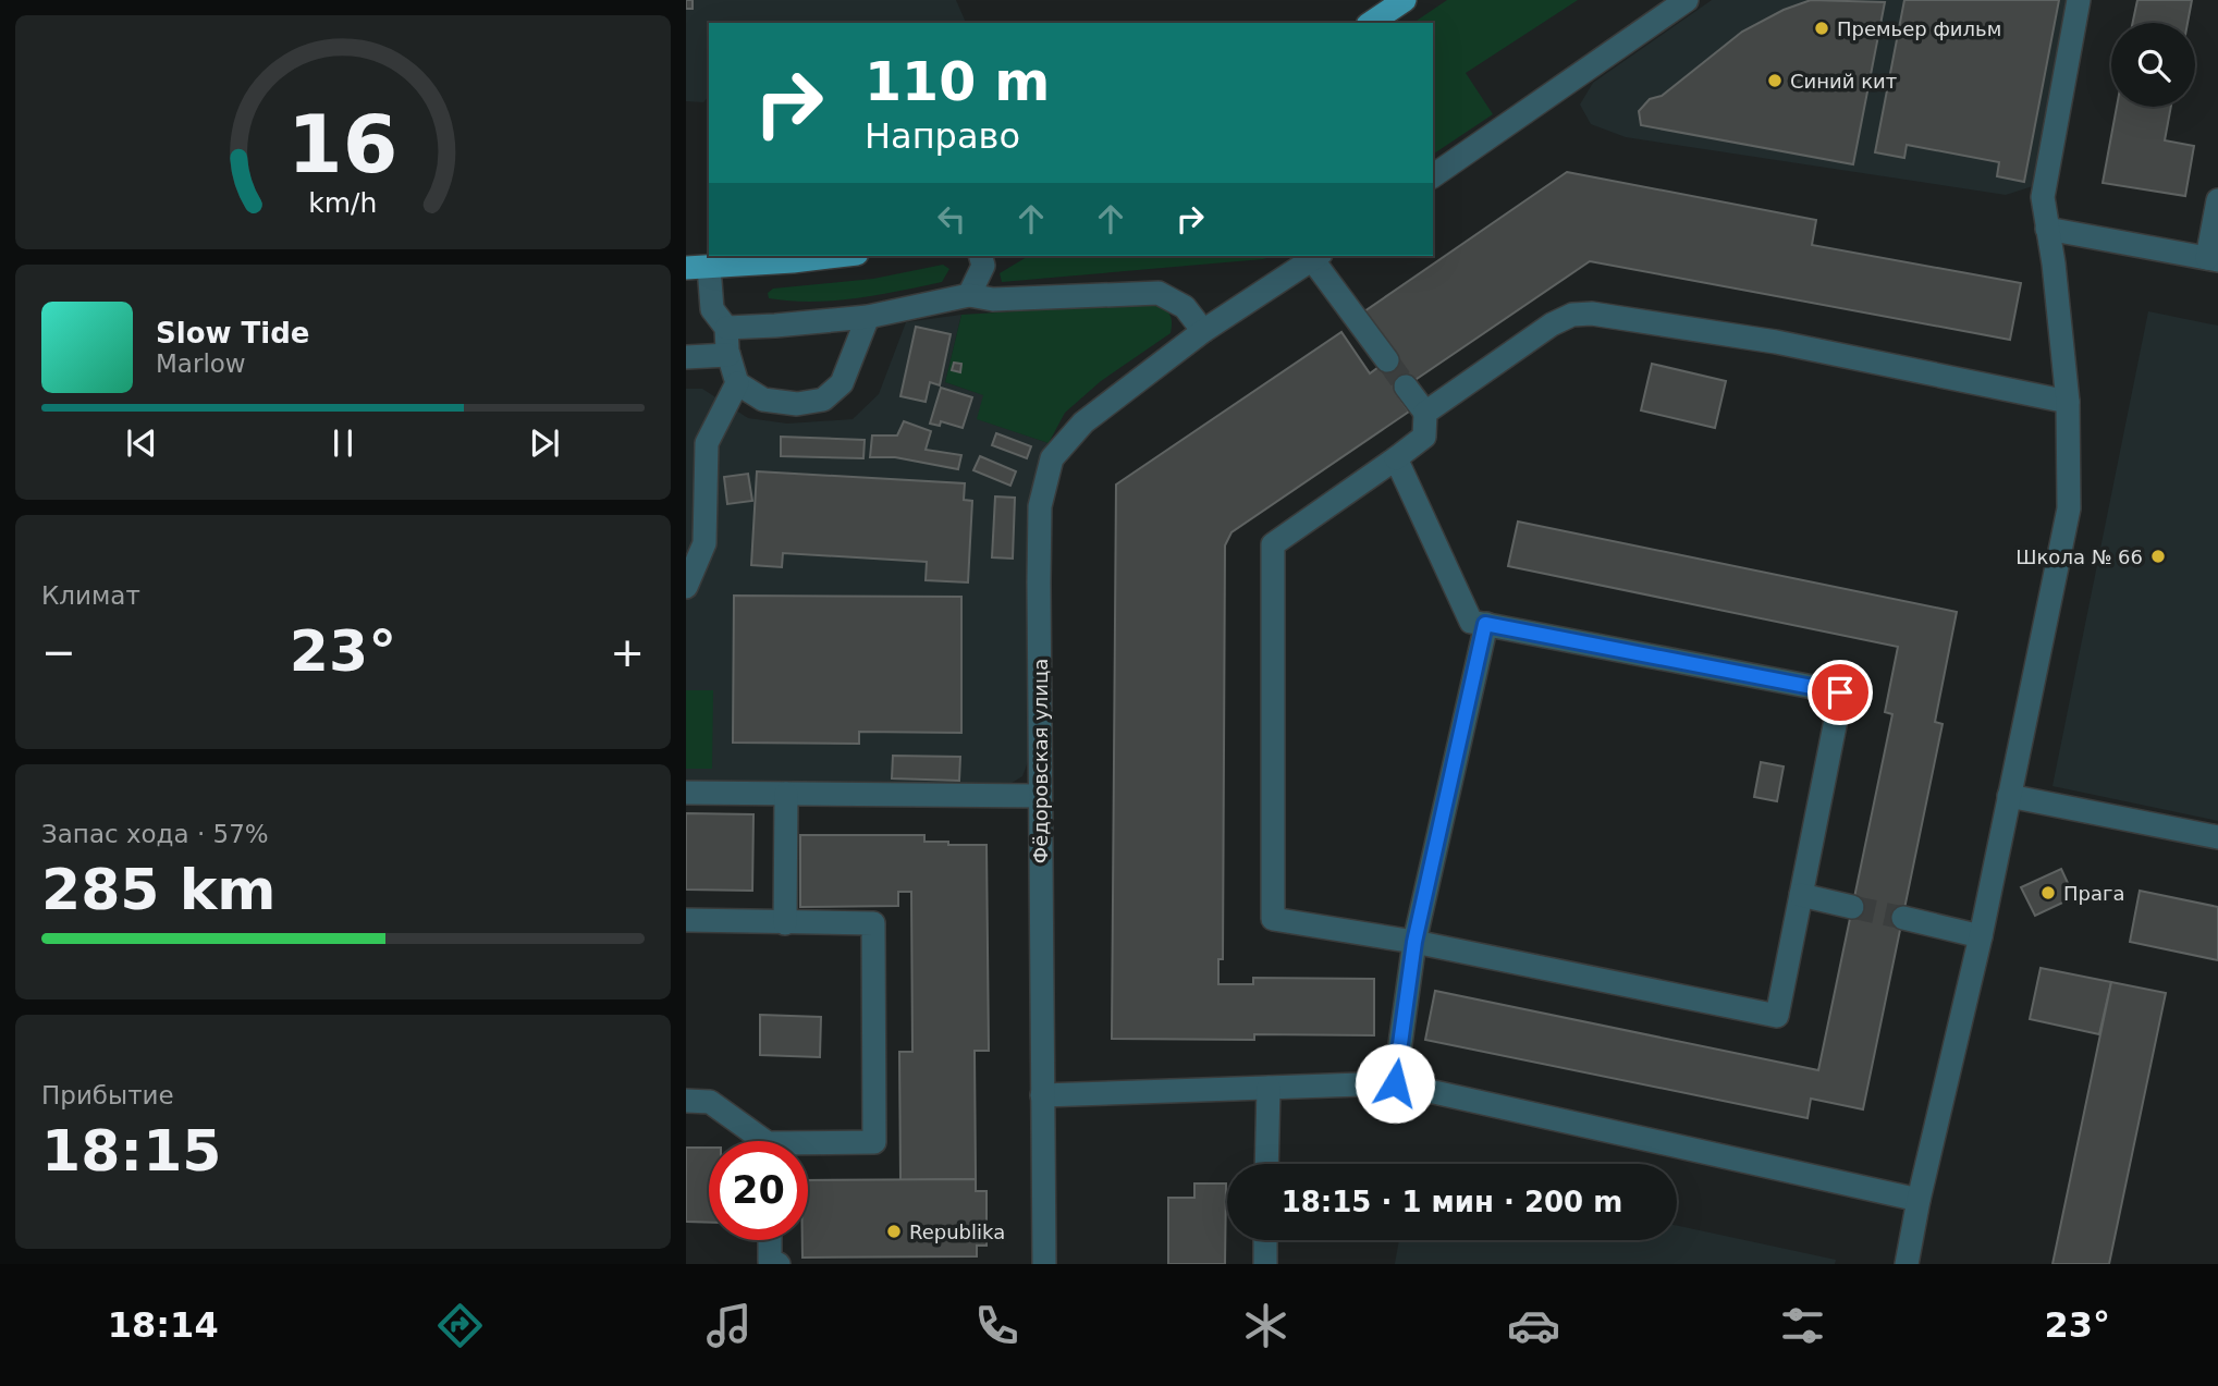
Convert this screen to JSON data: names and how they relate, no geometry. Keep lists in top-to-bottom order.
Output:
{
  "streets": {
    "street": ["Фёдоровская улица"]
  },
  "places": [
    "Премьер фильм",
    "Синий кит",
    "Школа № 66",
    "Прага",
    "Republika"
  ],
  "page": {
    "turn": ["110 m", "Направо"],
    "song": ["Slow Tide", "Marlow"],
    "tile": [
      "Климат",
      ["Запас хода · 57%", "285 km"],
      ["Прибытие", "18:15"]
    ],
    "heat": ["−", "23°", "+"],
    "limit": "20",
    "trip": "18:15 · 1 мин · 200 m",
    "tabs": ["18:14", "23°"],
    "gauge": ["16", "km/h"]
  }
}
